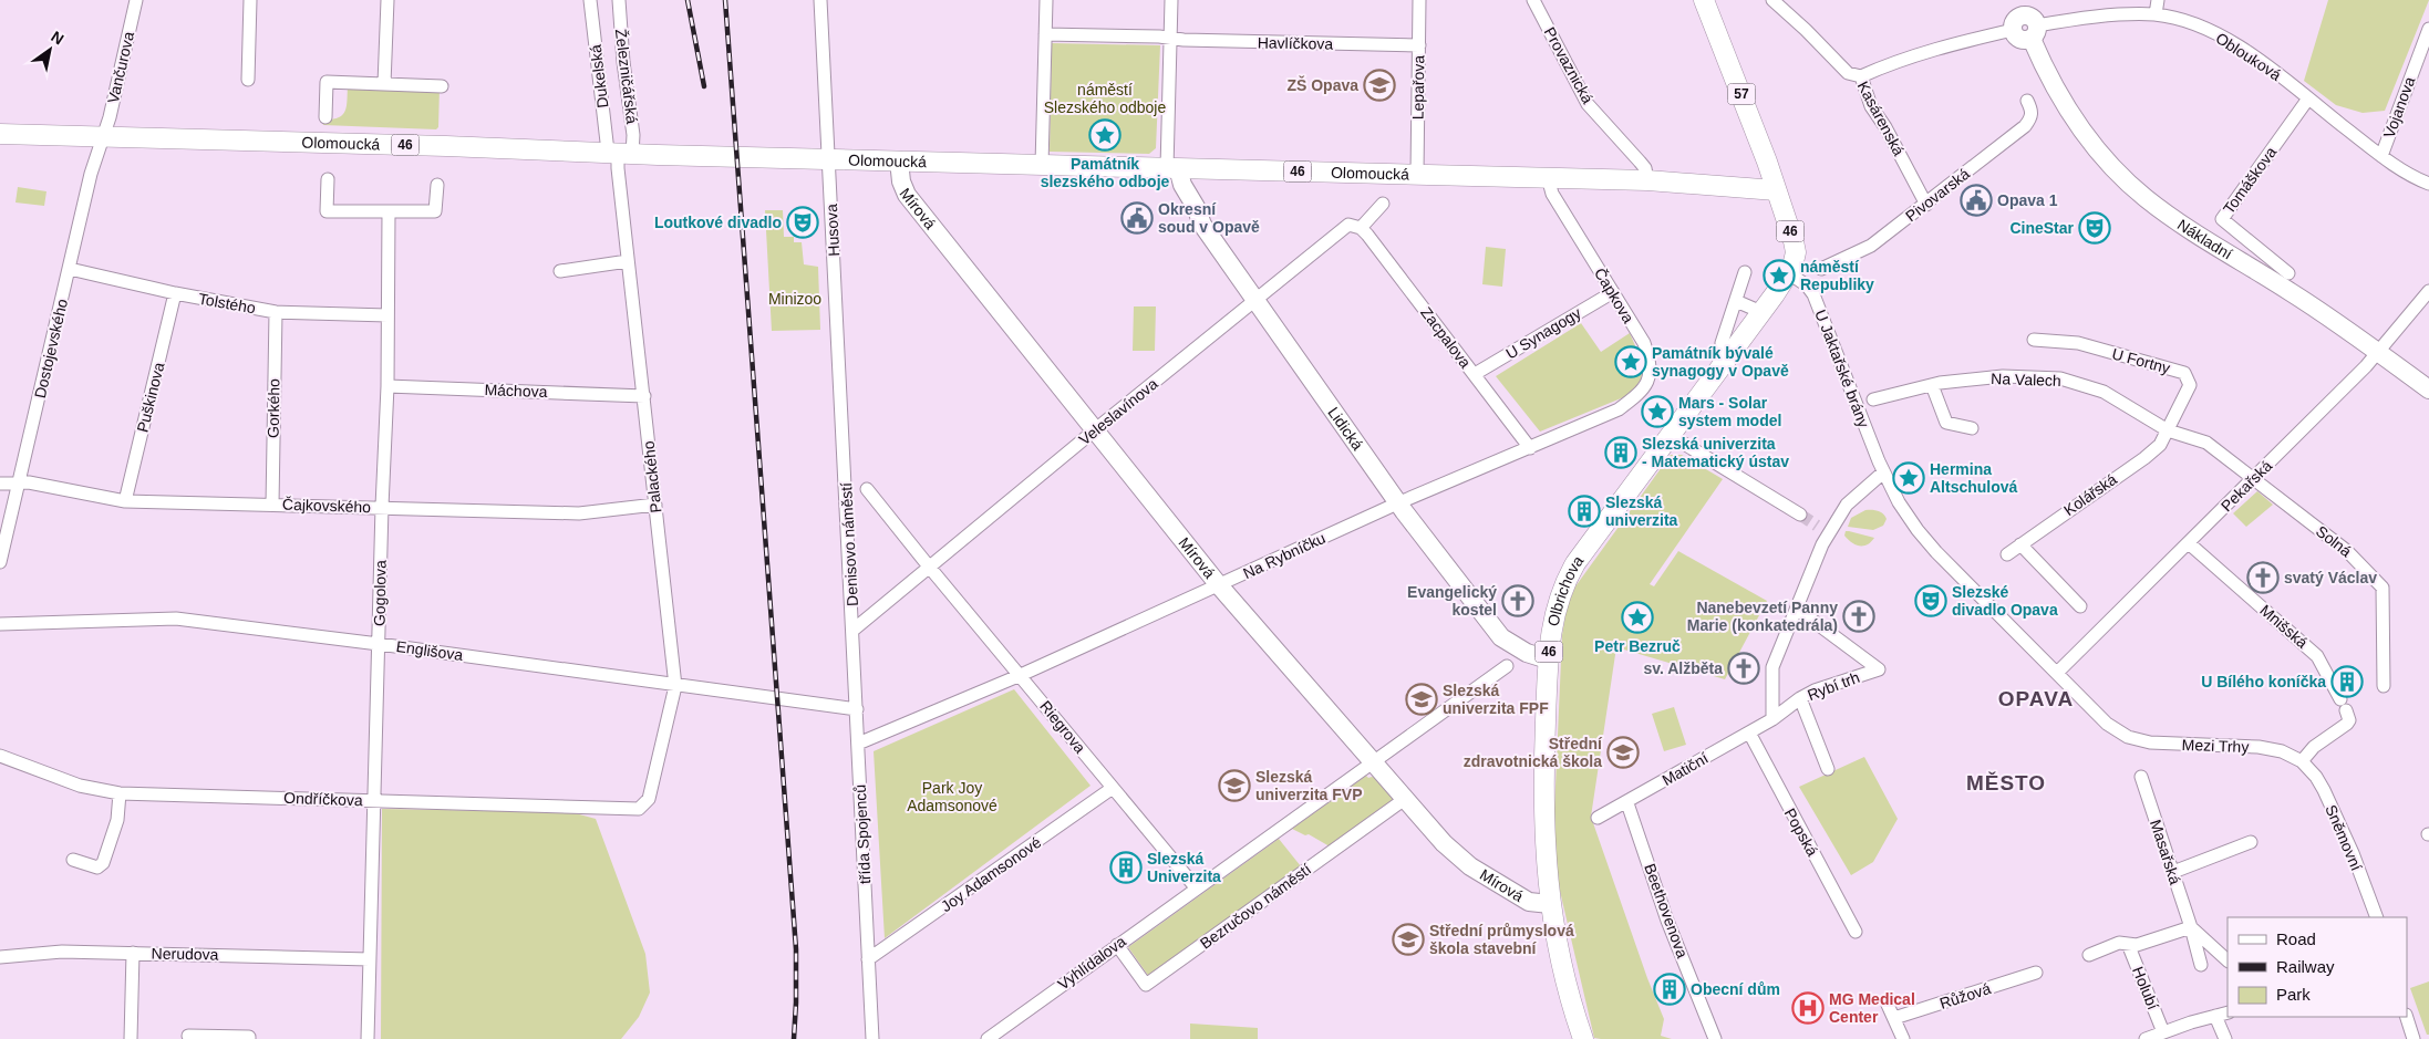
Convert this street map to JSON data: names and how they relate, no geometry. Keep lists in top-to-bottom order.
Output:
{
  "streets": {
    "main road": [
      "57",
      "Olomoucká",
      "46",
      "Olbrichova"
    ],
    "street": [
      "Havlíčkova",
      "Oblouková",
      "Provaznická",
      "Vančurova",
      "Dukelská",
      "Železničářská",
      "Lepařova",
      "Vojanova",
      "Kasárenská",
      "Tomáškova",
      "Pivovarská",
      "Mírová",
      "Husova",
      "Nákladní",
      "Čapkova",
      "Tolstého",
      "U Synagogy",
      "Zacpalova",
      "Dostojevského",
      "U Fortny",
      "U Jaktařské brány",
      "Na Valech",
      "Máchova",
      "Puškinova",
      "Gorkého",
      "Veleslavínova",
      "Lidická",
      "Palackého",
      "Pekařská",
      "Kolářská",
      "Čajkovského",
      "Solná",
      "Denisovo náměstí",
      "Na Rybníčku",
      "Gogolova",
      "Mnišská",
      "Englišova",
      "Rybí trh",
      "Riegrova",
      "Mezi Trhy",
      "Matiční",
      "Ondříčkova",
      "Popská",
      "třída Spojenců",
      "Sněmovní",
      "Masařská",
      "Joy Adamsonové",
      "Bezručovo náměstí",
      "Beethovenova",
      "Nerudova",
      "Vyhlídalova",
      "Holubí",
      "Růžová"
    ]
  },
  "crossings": [
    ["Havlíčkova", "Lepařova"],
    ["Oblouková", "Vojanova"],
    ["Oblouková", "Tomáškova"],
    ["Oblouková", "Nákladní"],
    ["Provaznická", "Olomoucká"],
    ["Vančurova", "Olomoucká"],
    ["Vančurova", "Dostojevského"],
    ["Dukelská", "Železničářská"],
    ["Dukelská", "Olomoucká"],
    ["Dukelská", "Palackého"],
    ["Železničářská", "Olomoucká"],
    ["Železničářská", "Palackého"],
    ["Lepařova", "Olomoucká"],
    ["57", "Olomoucká"],
    ["57", "46"],
    ["Kasárenská", "Pivovarská"],
    ["Olomoucká", "46"],
    ["Olomoucká", "Mírová"],
    ["Olomoucká", "Husova"],
    ["Olomoucká", "Čapkova"],
    ["Olomoucká", "Dostojevského"],
    ["Olomoucká", "Lidická"],
    ["Olomoucká", "Palackého"],
    ["46", "U Jaktařské brány"],
    ["46", "Olbrichova"],
    ["Mírová", "Veleslavínova"],
    ["Mírová", "Na Rybníčku"],
    ["Mírová", "Olbrichova"],
    ["Mírová", "Bezručovo náměstí"],
    ["Husova", "Denisovo náměstí"],
    ["Nákladní", "Pekařská"],
    ["Čapkova", "U Synagogy"],
    ["Čapkova", "Na Rybníčku"],
    ["Tolstého", "Dostojevského"],
    ["Tolstého", "Puškinova"],
    ["Tolstého", "Gorkého"],
    ["Tolstého", "Gogolova"],
    ["U Synagogy", "Zacpalova"],
    ["Zacpalova", "Veleslavínova"],
    ["Zacpalova", "Na Rybníčku"],
    ["Dostojevského", "Čajkovského"],
    ["U Fortny", "Na Valech"],
    ["U Fortny", "Kolářská"],
    ["U Jaktařské brány", "Pekařská"],
    ["U Jaktařské brány", "Olbrichova"],
    ["U Jaktařské brány", "Mezi Trhy"],
    ["Na Valech", "Pekařská"],
    ["Na Valech", "Kolářská"],
    ["Na Valech", "Solná"],
    ["Máchova", "Palackého"],
    ["Máchova", "Gogolova"],
    ["Puškinova", "Čajkovského"],
    ["Gorkého", "Čajkovského"],
    ["Veleslavínova", "Lidická"],
    ["Veleslavínova", "Denisovo náměstí"],
    ["Veleslavínova", "Riegrova"],
    ["Veleslavínova", "třída Spojenců"],
    ["Lidická", "Na Rybníčku"],
    ["Lidická", "Olbrichova"],
    ["Palackého", "Čajkovského"],
    ["Palackého", "Englišova"],
    ["Palackého", "Ondříčkova"],
    ["Pekařská", "Solná"],
    ["Pekařská", "Mnišská"],
    ["Čajkovského", "Gogolova"],
    ["Denisovo náměstí", "třída Spojenců"],
    ["Na Rybníčku", "Riegrova"],
    ["Na Rybníčku", "třída Spojenců"],
    ["Gogolova", "Englišova"],
    ["Gogolova", "Ondříčkova"],
    ["Gogolova", "Nerudova"],
    ["Mnišská", "Mezi Trhy"],
    ["Mnišská", "Sněmovní"],
    ["Englišova", "třída Spojenců"],
    ["Rybí trh", "Matiční"],
    ["Riegrova", "Joy Adamsonové"],
    ["Riegrova", "Vyhlídalova"],
    ["Mezi Trhy", "Sněmovní"],
    ["Matiční", "Popská"],
    ["Matiční", "Beethovenova"],
    ["třída Spojenců", "Joy Adamsonové"],
    ["Bezručovo náměstí", "Vyhlídalova"]
  ],
  "districts": ["OPAVA", "MĚSTO"],
  "parks": ["náměstí Slezského odboje", "Minizoo", "Park Joy Adamsonové"],
  "places": {
    "school or university": [
      "ZŠ Opava",
      "Slezská univerzita FPF",
      "Střední zdravotnická škola",
      "Slezská univerzita FVP",
      "Střední průmyslová škola stavební"
    ],
    "place": [
      "Památník slezského odboje",
      "náměstí Republiky",
      "Památník bývalé synagogy v Opavě",
      "Mars - Solar system model",
      "Hermina Altschulová",
      "Petr Bezruč"
    ],
    "public building": ["Opava 1", "Okresní soud v Opavě"],
    "theatre": ["Loutkové divadlo", "CineStar", "Slezské divadlo Opava"],
    "building": [
      "Slezská univerzita - Matematický ústav",
      "Slezská univerzita",
      "U Bílého koníčka",
      "Slezská Univerzita",
      "Obecní dům"
    ],
    "church": [
      "svatý Václav",
      "Evangelický kostel",
      "Nanebevzetí Panny Marie (konkatedrála)",
      "sv. Alžběta"
    ],
    "hospital": ["MG Medical Center"]
  },
  "legend": ["Road", "Railway", "Park"],
  "north": "top right"
}
